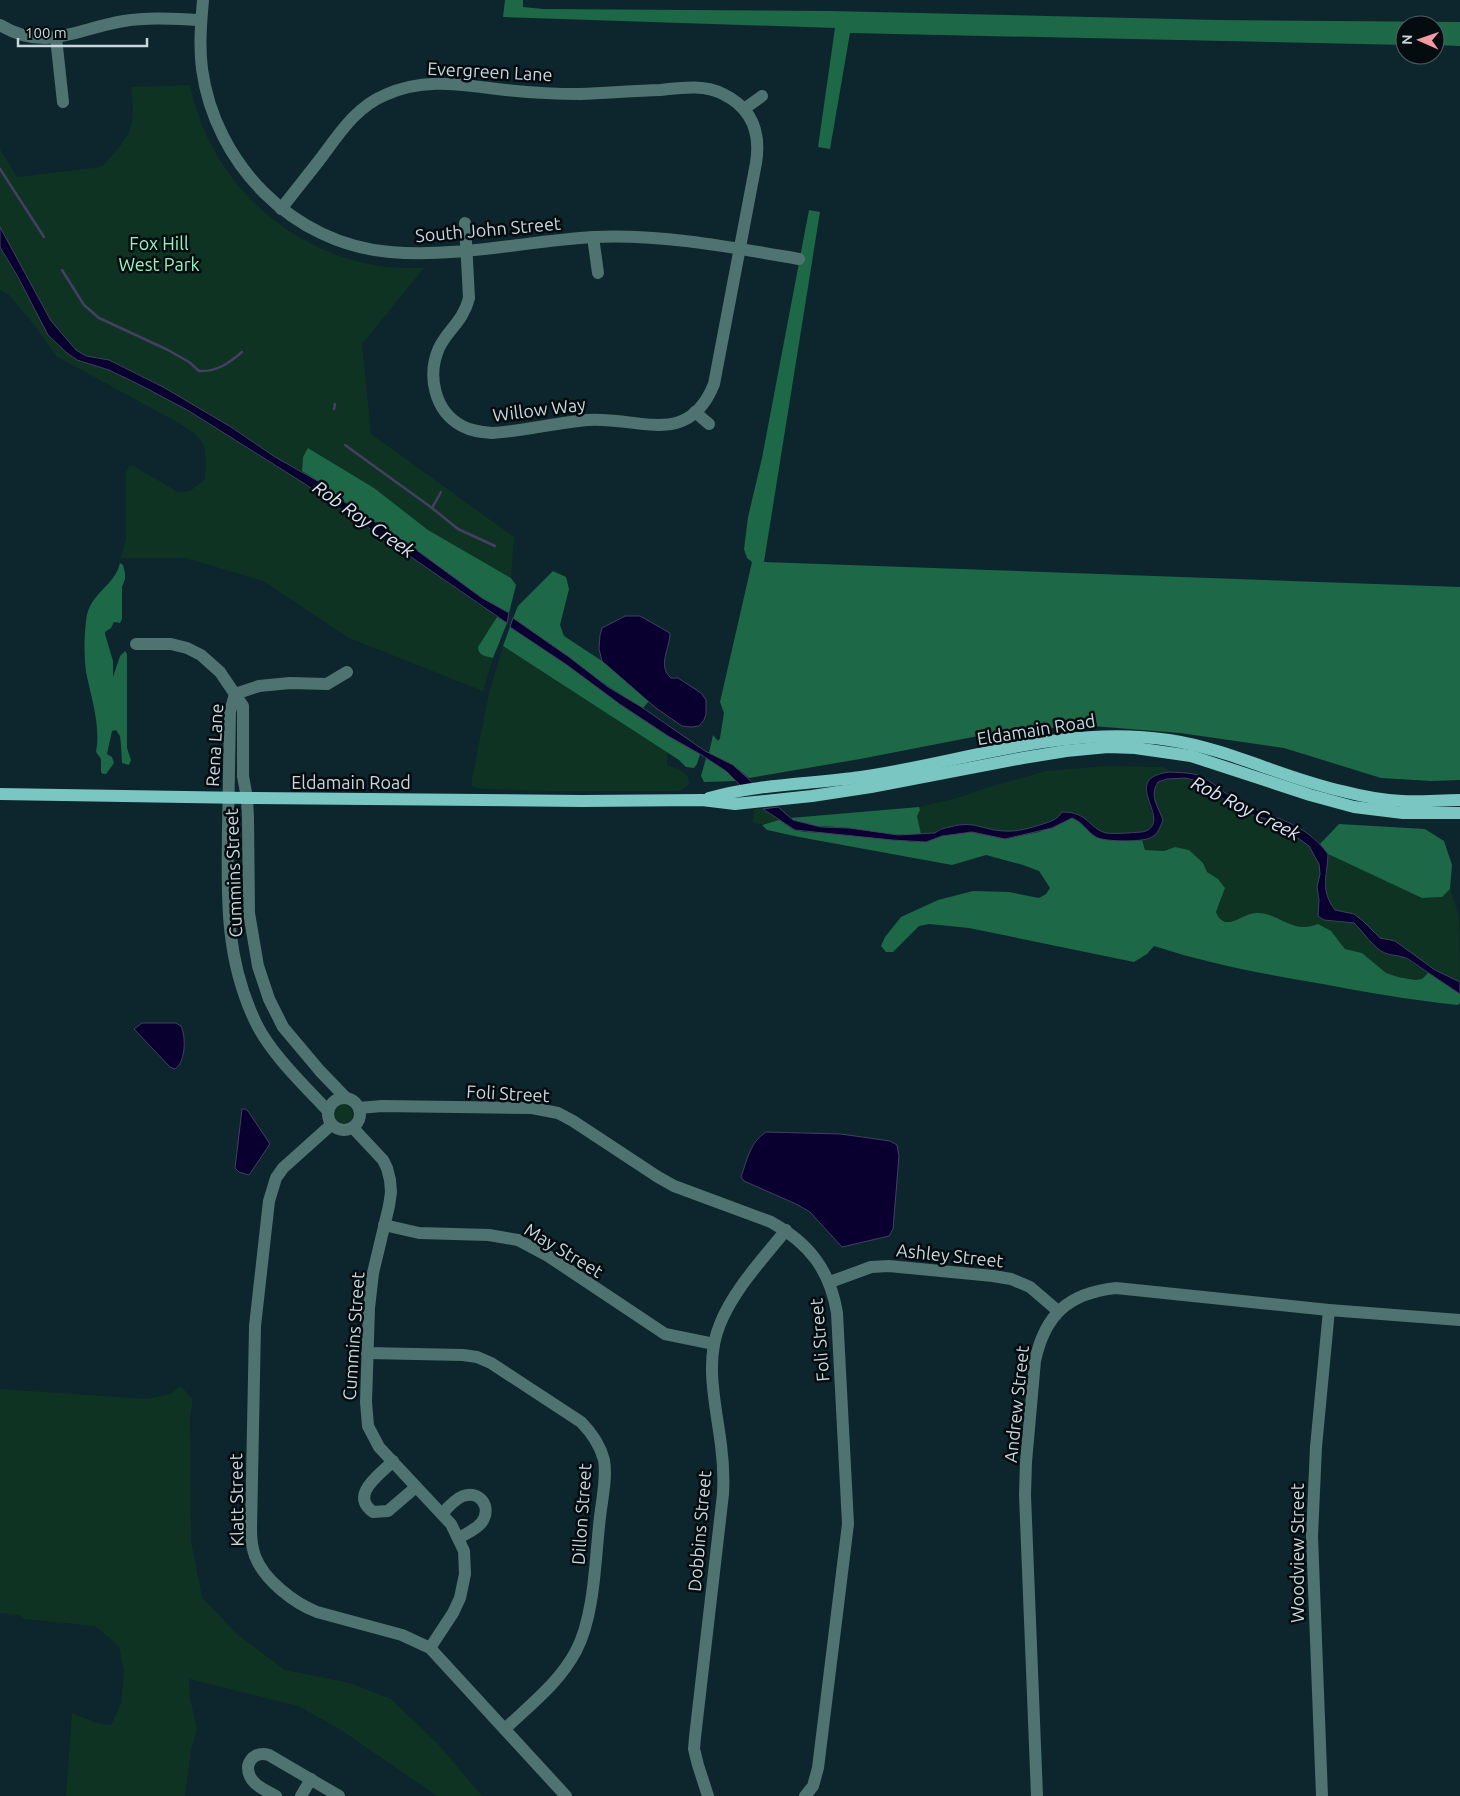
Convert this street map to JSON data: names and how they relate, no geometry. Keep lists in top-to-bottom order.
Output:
{
  "streets": {
    "main road": ["Eldamain Road"],
    "street": [
      "Evergreen Lane",
      "South John Street",
      "Willow Way",
      "Rena Lane",
      "Cummins Street",
      "Foli Street",
      "May Street",
      "Ashley Street",
      "Andrew Street",
      "Klatt Street",
      "Dillon Street",
      "Dobbins Street",
      "Woodview Street"
    ]
  },
  "crossings": [
    ["Evergreen Lane", "South John Street"],
    ["Evergreen Lane", "Willow Way"],
    ["South John Street", "Willow Way"],
    ["Eldamain Road", "Rena Lane"],
    ["Eldamain Road", "Cummins Street"],
    ["Rena Lane", "Cummins Street"],
    ["Cummins Street", "Foli Street"],
    ["Cummins Street", "May Street"],
    ["Cummins Street", "Klatt Street"],
    ["Cummins Street", "Dillon Street"],
    ["Foli Street", "Ashley Street"],
    ["Foli Street", "Klatt Street"],
    ["Foli Street", "Dobbins Street"],
    ["May Street", "Dobbins Street"],
    ["Ashley Street", "Andrew Street"],
    ["Andrew Street", "Woodview Street"],
    ["Klatt Street", "Dillon Street"]
  ],
  "water": ["Rob Roy Creek"],
  "parks": ["Fox Hill West Park"],
  "scale_bar": "100 m",
  "north": "left"
}
